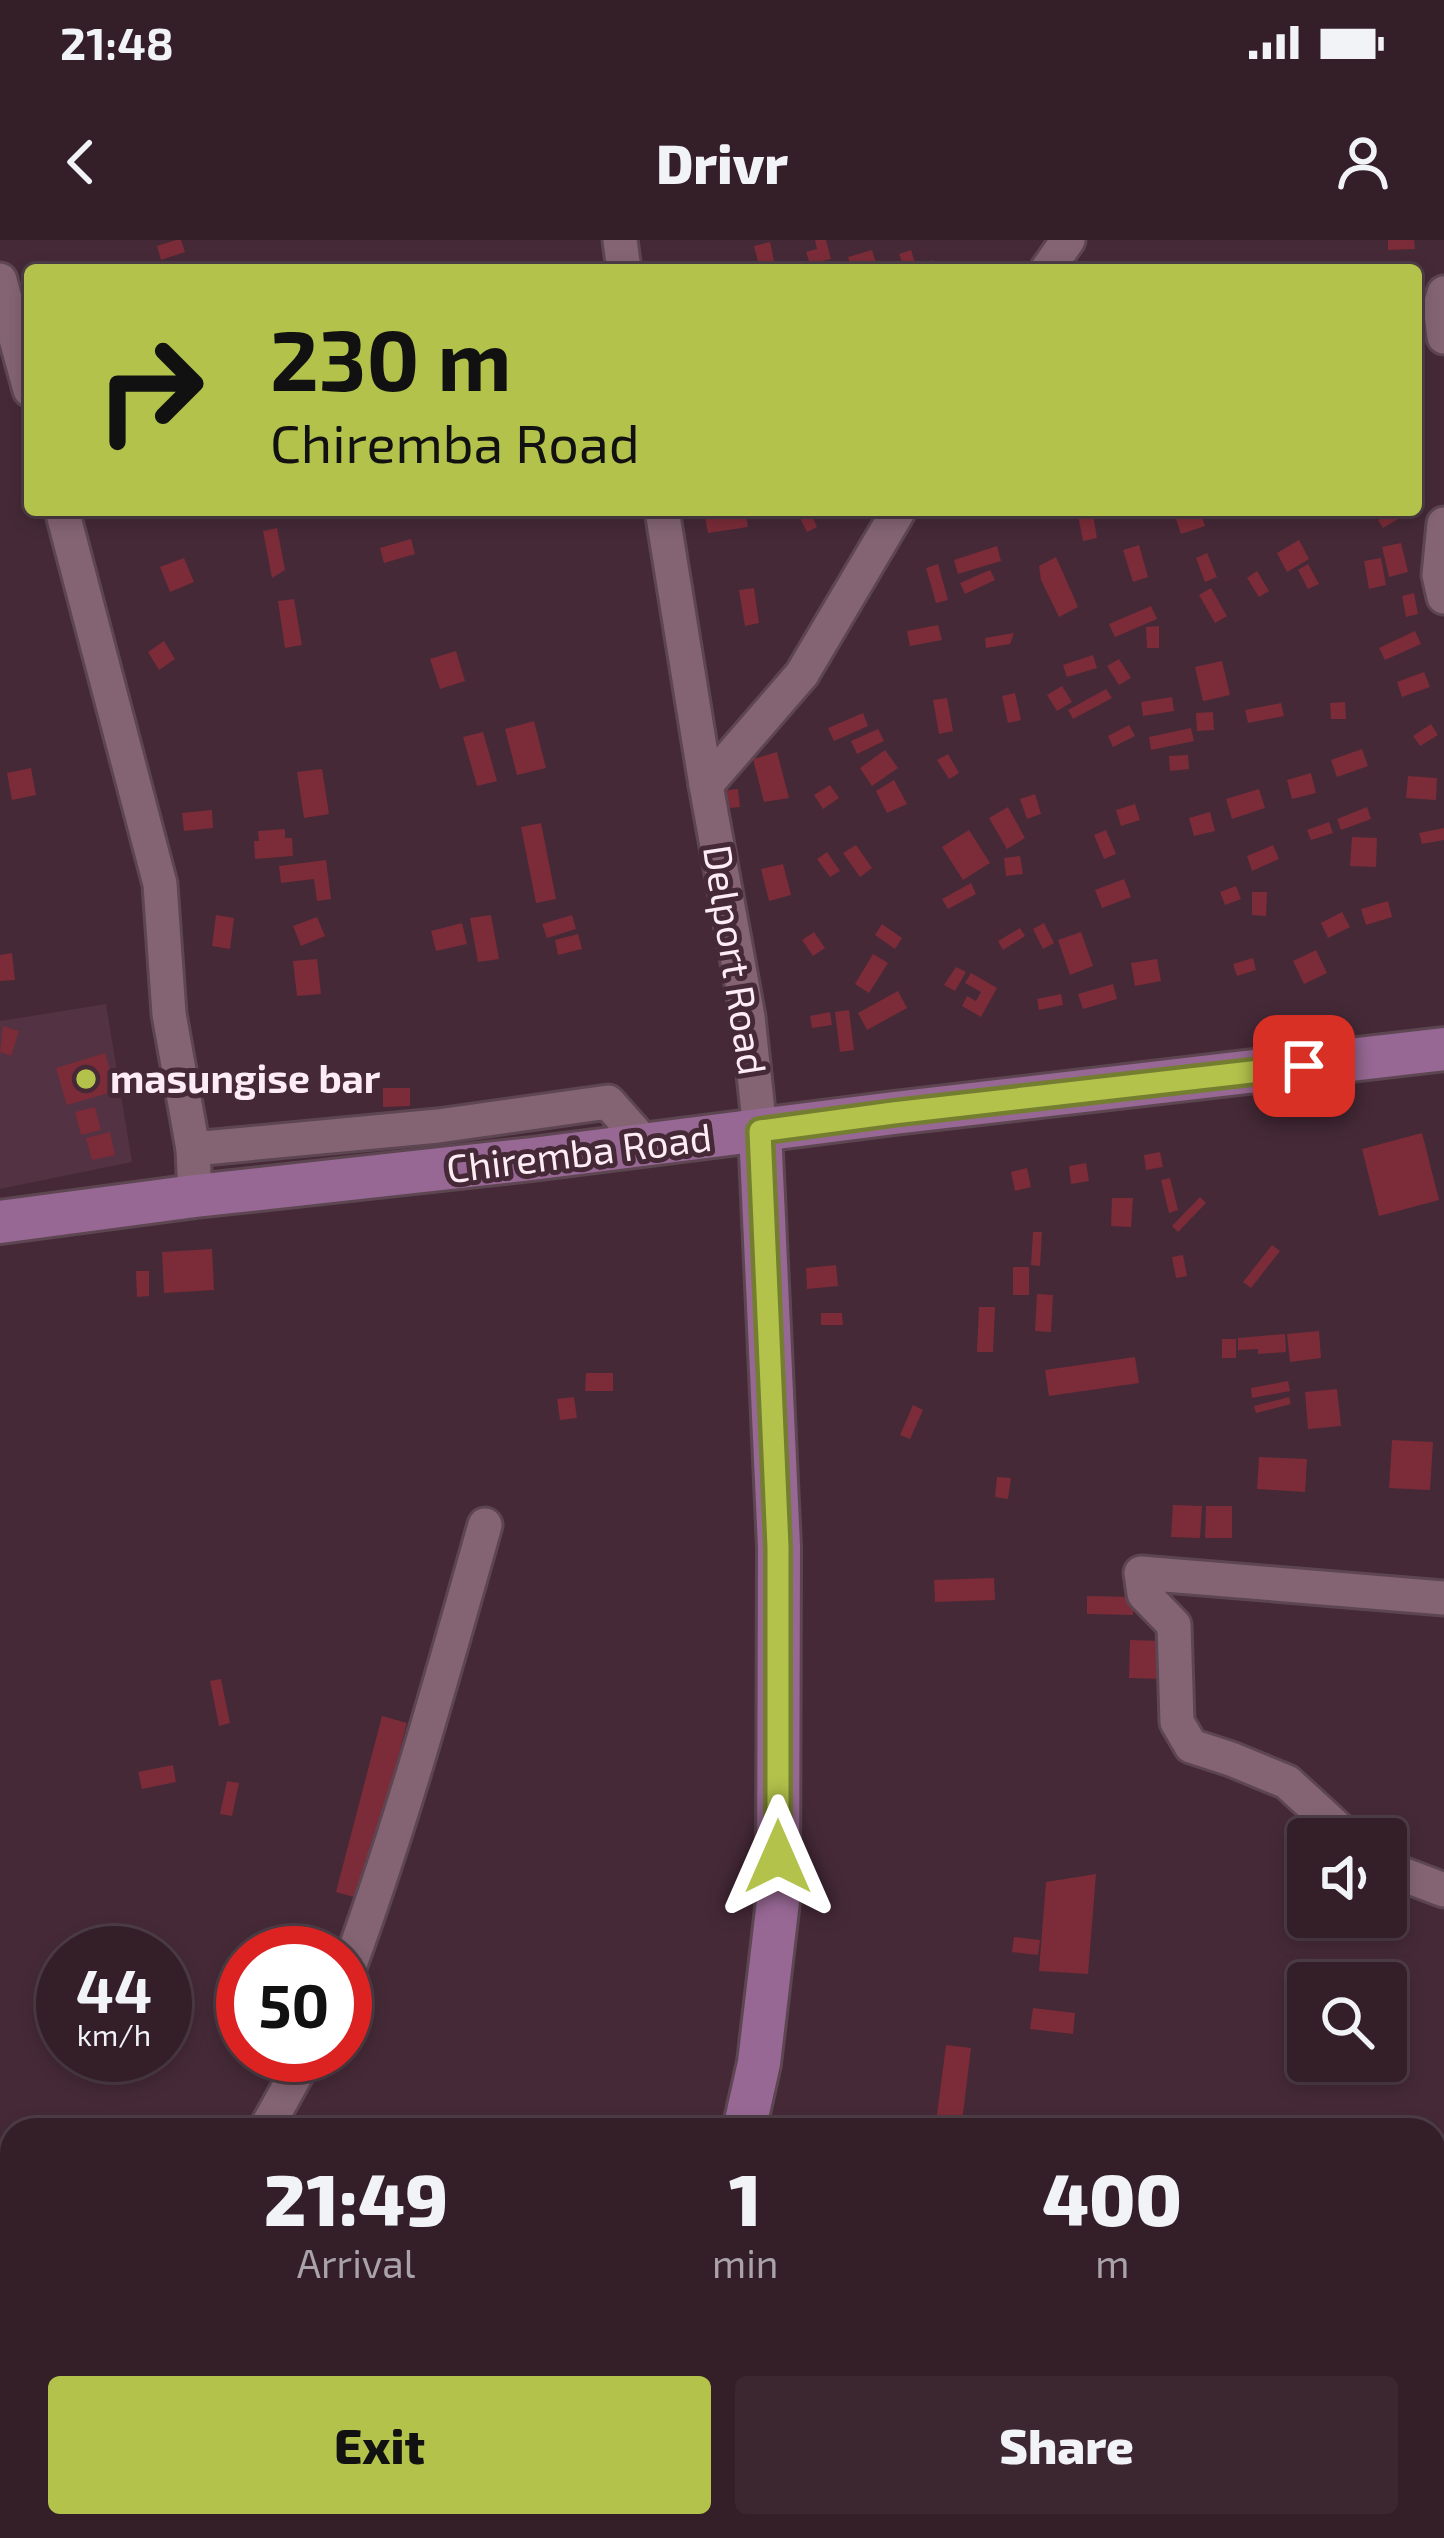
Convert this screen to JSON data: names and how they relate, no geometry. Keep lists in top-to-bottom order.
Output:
{
  "streets": {
    "main road": ["Delport Road", "Chiremba Road"]
  },
  "crossings": [
    ["Delport Road", "Chiremba Road"]
  ],
  "places": ["masungise bar"],
  "page": {
    "status": "21:48",
    "header": "Drivr",
    "turn": ["230 m", "Chiremba Road"],
    "speed": "44 km/h",
    "limit": "50",
    "eta": [
      "21:49",
      "Arrival",
      "1",
      "min",
      "400",
      "m"
    ],
    "buttons": ["Exit", "Share"]
  }
}
